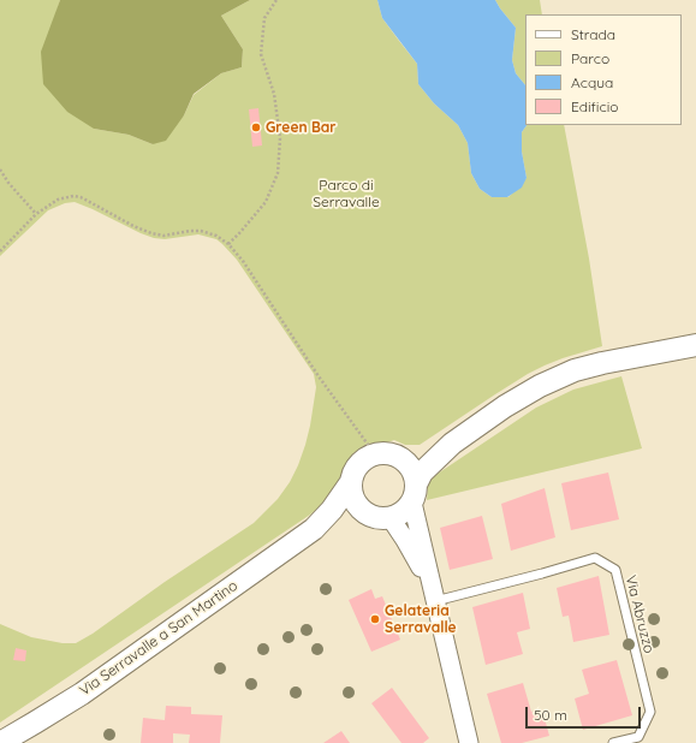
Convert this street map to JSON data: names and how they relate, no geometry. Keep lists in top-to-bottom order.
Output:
{
  "streets": {
    "street": ["Via Serravalle a San Martino"],
    "lane": ["Via Abruzzo"]
  },
  "parks": ["Parco di Serravalle"],
  "places": ["Green Bar", "Gelateria Serravalle"],
  "legend": [
    "Strada",
    "Parco",
    "Acqua",
    "Edificio"
  ],
  "scale_bar": "50 m"
}
